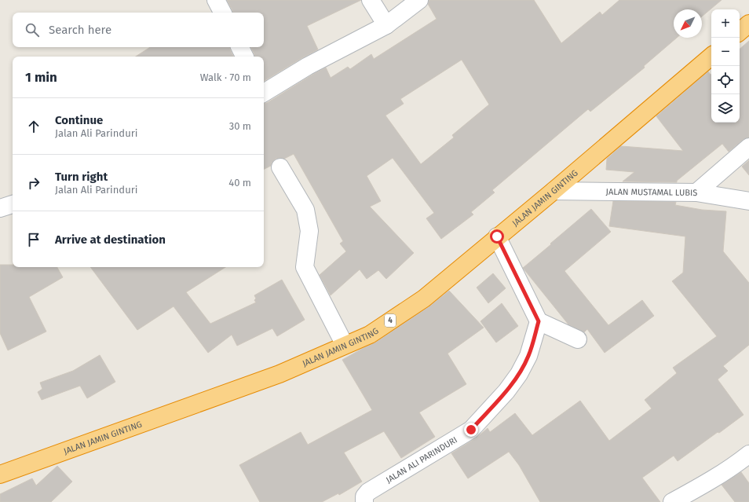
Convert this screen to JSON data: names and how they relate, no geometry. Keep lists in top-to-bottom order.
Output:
{
  "streets": {
    "highway": ["JALAN JAMIN GINTING", "4"],
    "street": ["JALAN MUSTAMAL LUBIS", "JALAN ALI PARINDURI"]
  },
  "crossings": [
    ["JALAN MUSTAMAL LUBIS", "JALAN JAMIN GINTING"]
  ],
  "north": "bottom left",
  "page": {
    "map_buttons": ["+", "−"],
    "search": "Search here",
    "heading": ["1 min", "Walk · 70 m"],
    "list": [
      ["Continue", "Jalan Ali Parinduri", "30 m"],
      ["Turn right", "Jalan Ali Parinduri", "40 m"],
      "Arrive at destination"
    ]
  }
}
